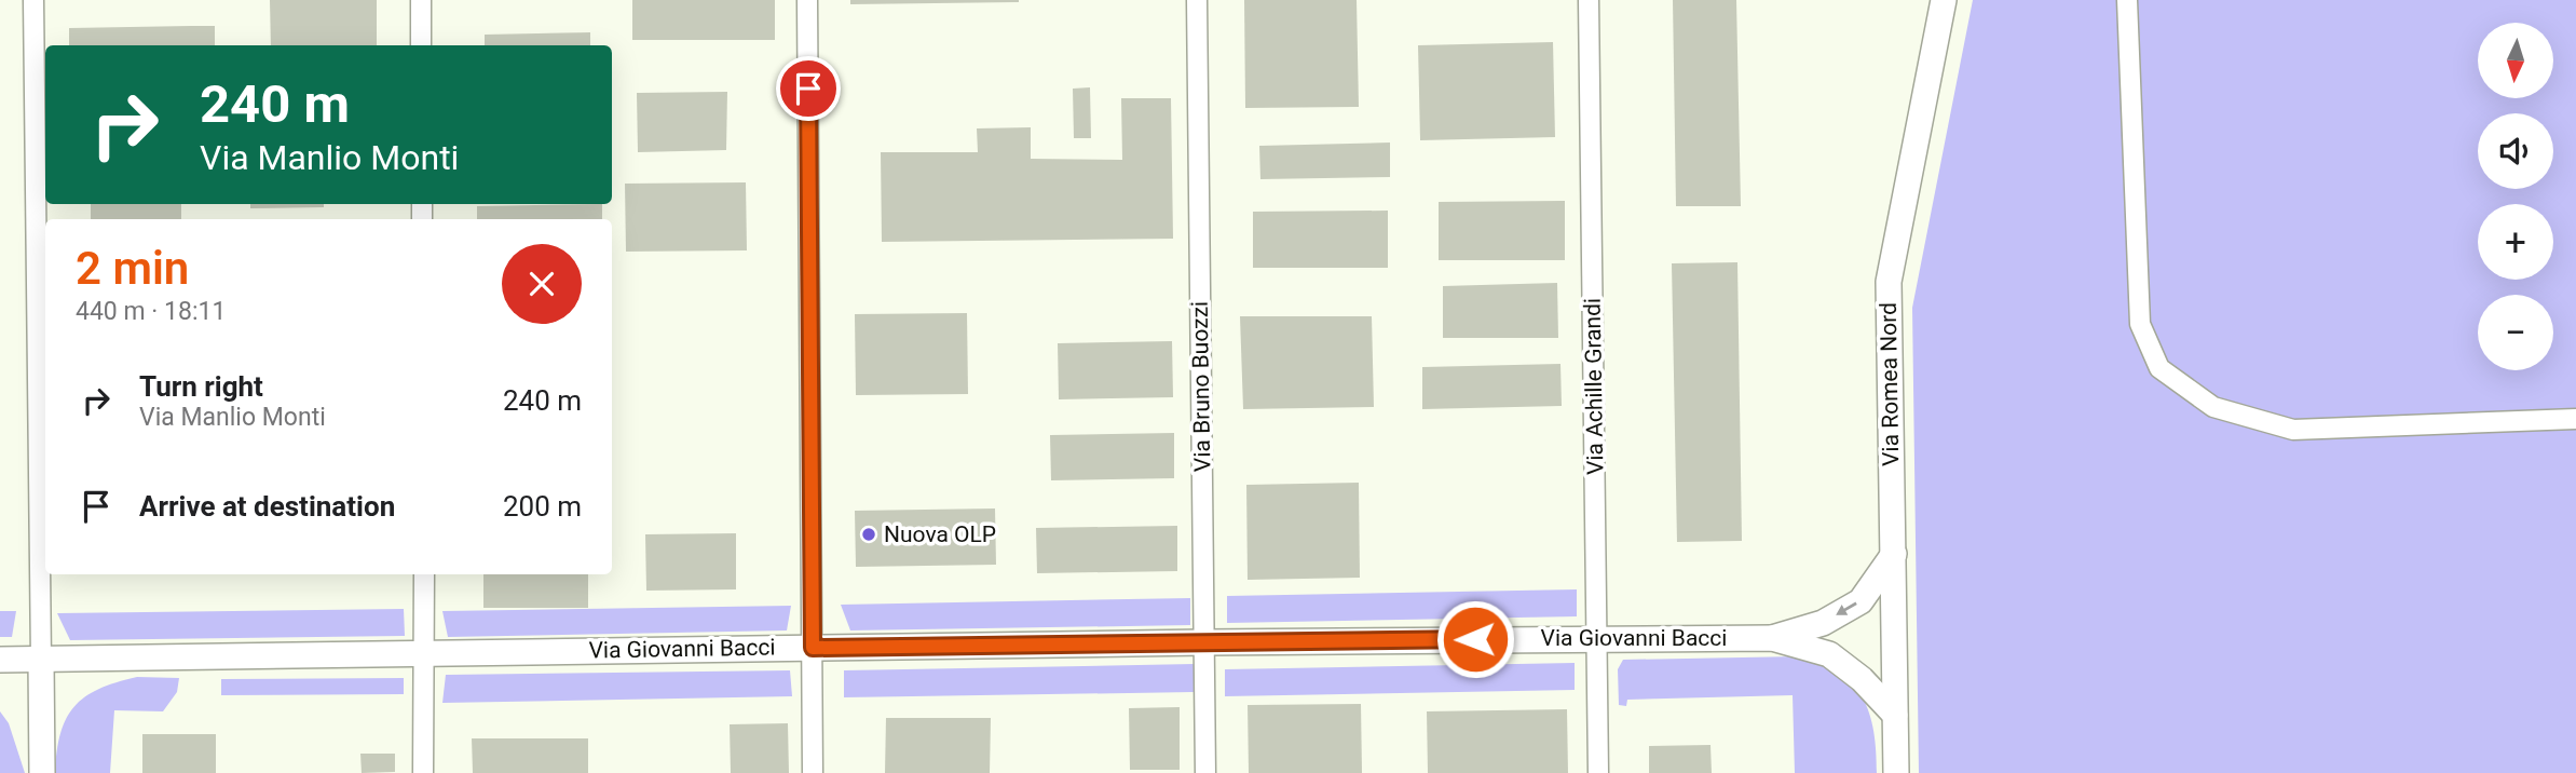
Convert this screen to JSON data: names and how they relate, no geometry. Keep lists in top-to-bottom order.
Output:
{
  "streets": {
    "main road": ["Via Romea Nord", "Via Giovanni Bacci"],
    "street": ["Via Bruno Buozzi", "Via Achille Grandi"]
  },
  "crossings": [
    ["Via Romea Nord", "Via Giovanni Bacci"],
    ["Via Bruno Buozzi", "Via Giovanni Bacci"],
    ["Via Achille Grandi", "Via Giovanni Bacci"]
  ],
  "places": ["Nuova OLP"],
  "north": "bottom",
  "page": {
    "map_buttons": ["+", "−"],
    "turn": ["240 m", "Via Manlio Monti"],
    "heading": ["2 min", "440 m · 18:11"],
    "list": [
      {
        "name": "Turn right",
        "note": "Via Manlio Monti",
        "value": "240 m"
      },
      {
        "name": "Arrive at destination",
        "value": "200 m"
      }
    ]
  }
}
